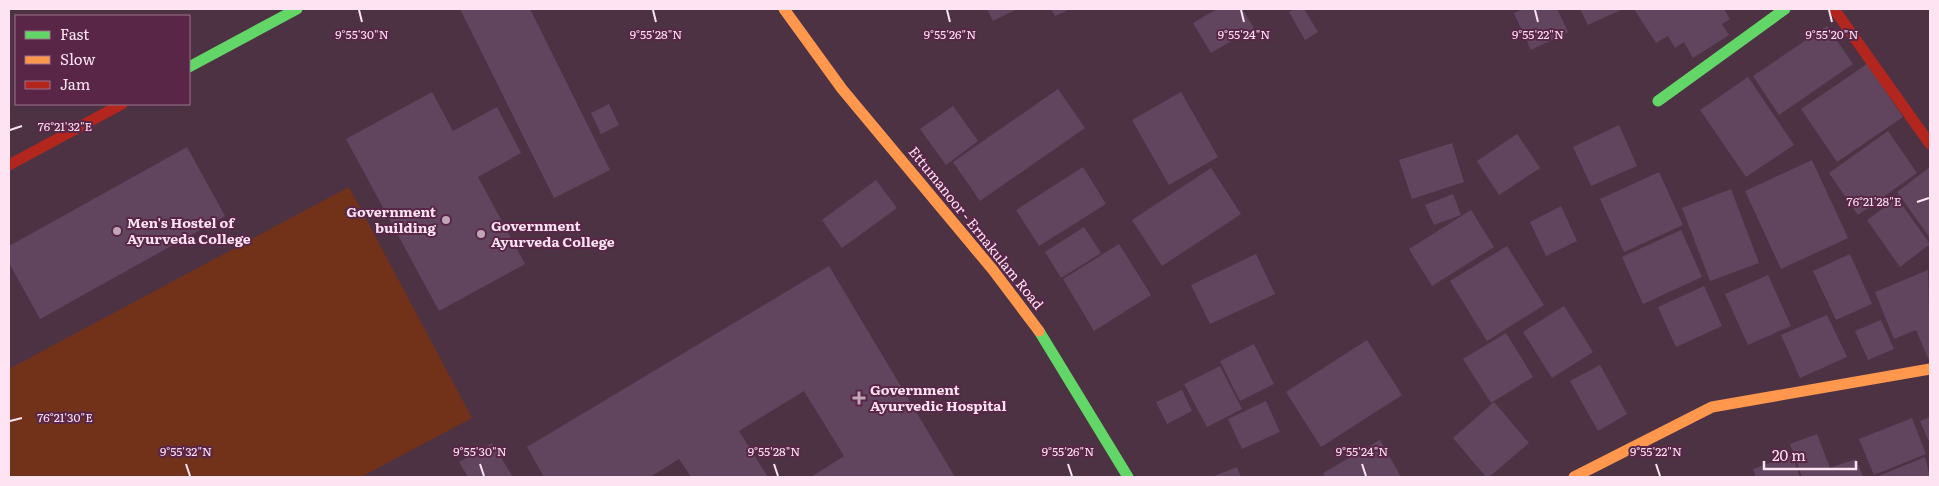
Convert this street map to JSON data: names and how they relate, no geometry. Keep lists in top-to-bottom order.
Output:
{
  "streets": {
    "main road": ["Ettumanoor - Ernakulam Road"]
  },
  "places": {
    "other": ["Government building", "Men's Hostel of Ayurveda College", "Government Ayurveda College"],
    "health": ["Government Ayurvedic Hospital"]
  },
  "legend": ["Fast", "Slow", "Jam"],
  "scale_bar": "20 m",
  "coordinates": [
    "9°55'26\"N",
    "9°55'22\"N",
    "9°55'30\"N",
    "9°55'28\"N",
    "9°55'24\"N",
    "9°55'20\"N",
    "76°21'32\"E",
    "76°21'28\"E",
    "76°21'30\"E",
    "9°55'32\"N"
  ]
}
